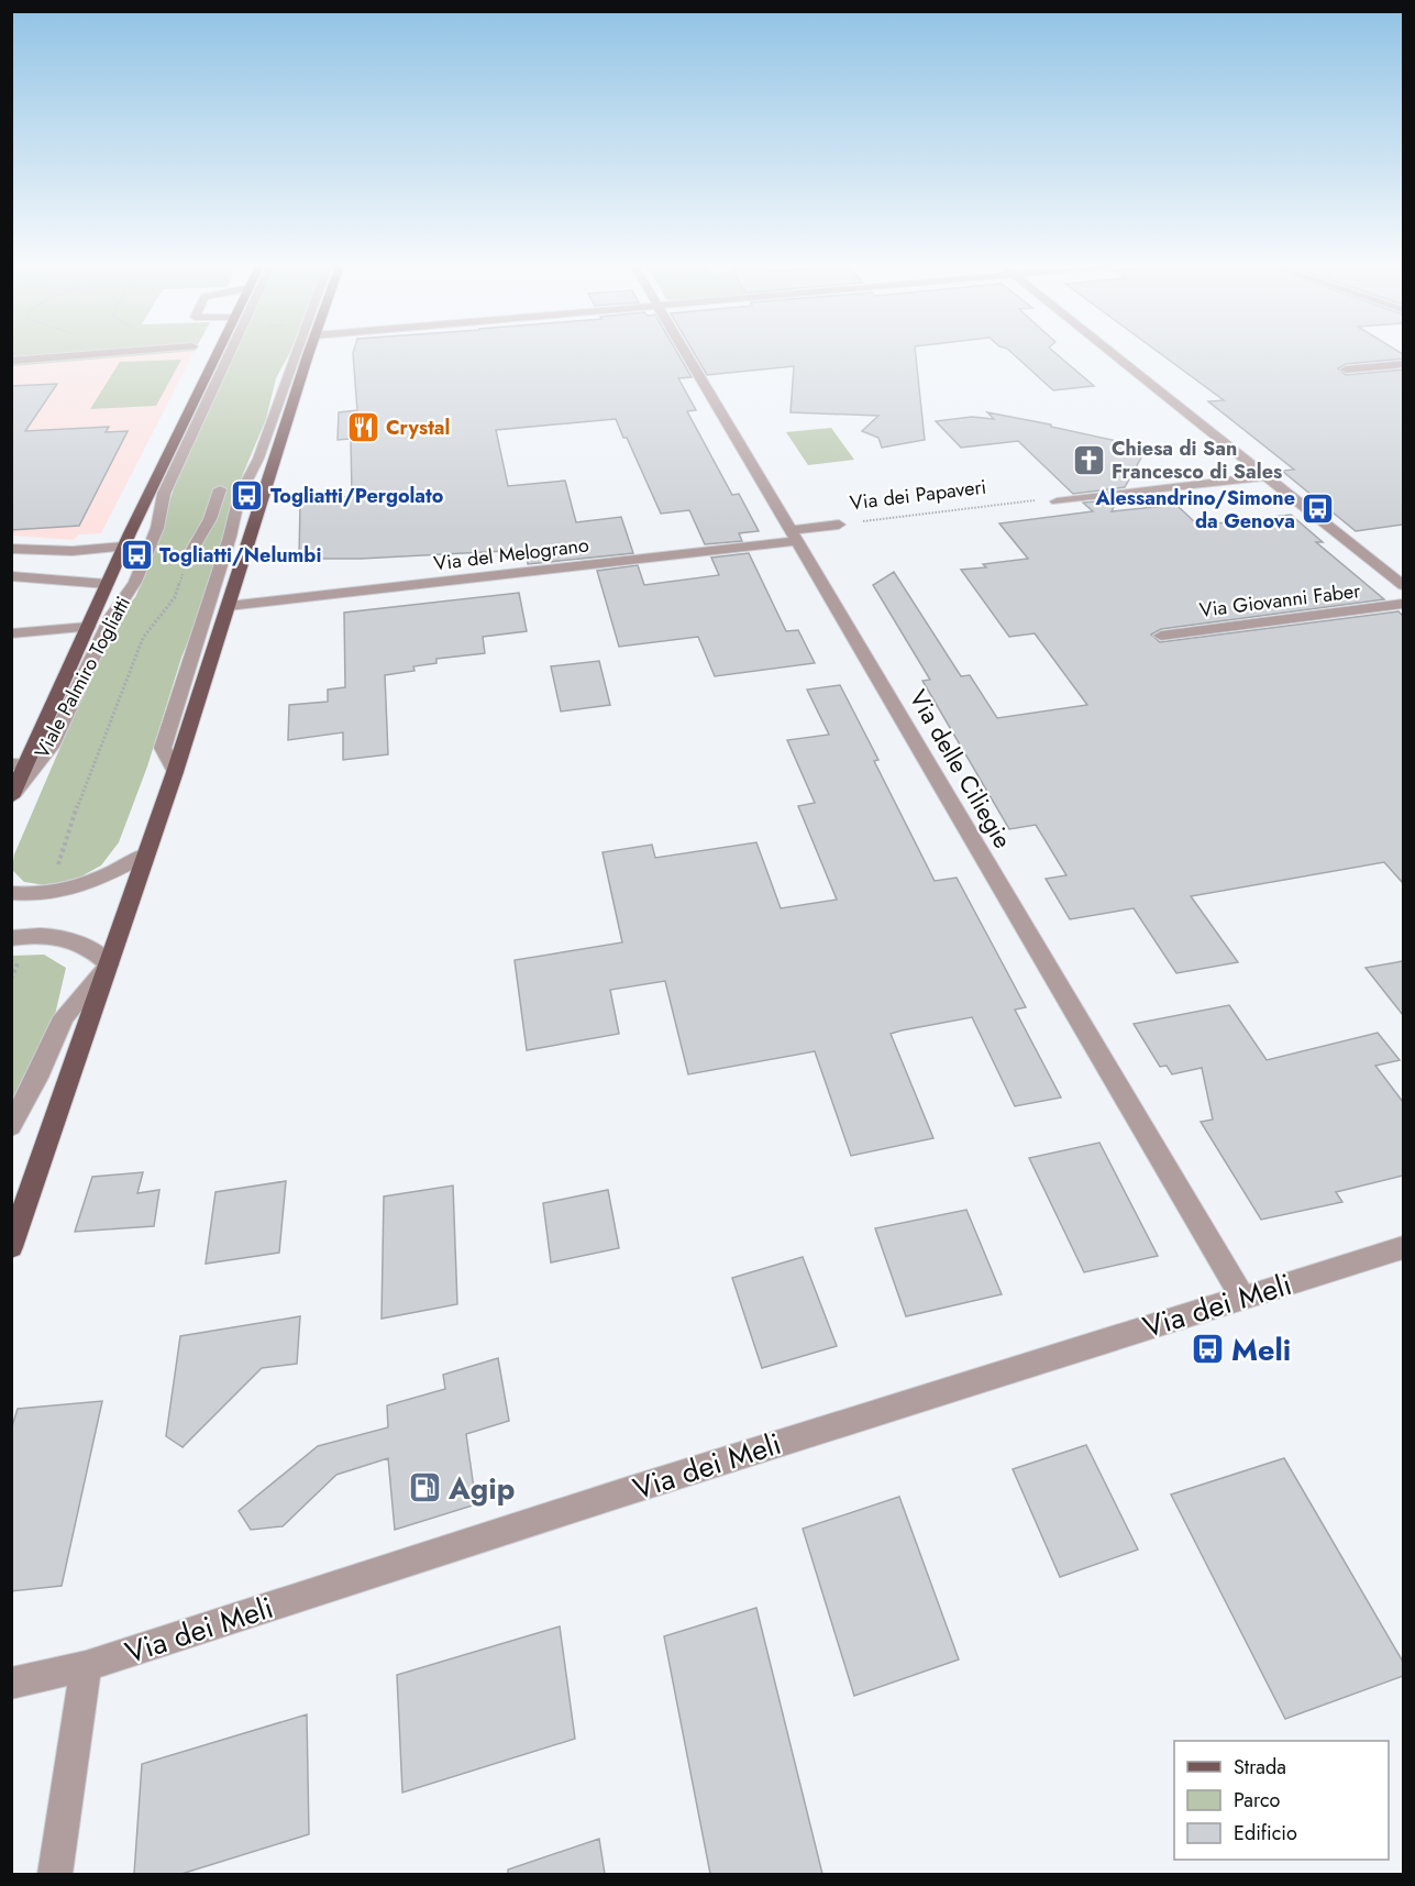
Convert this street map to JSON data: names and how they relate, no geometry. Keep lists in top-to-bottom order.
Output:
{
  "streets": {
    "main road": ["Viale Palmiro Togliatti"],
    "street": [
      "Via dei Papaveri",
      "Via del Melograno",
      "Via Giovanni Faber",
      "Via delle Ciliegie",
      "Via dei Meli"
    ]
  },
  "crossings": [
    ["Via dei Papaveri", "Via del Melograno"],
    ["Via dei Papaveri", "Via delle Ciliegie"],
    ["Via del Melograno", "Via delle Ciliegie"],
    ["Via delle Ciliegie", "Via dei Meli"]
  ],
  "places": {
    "restaurant": ["Crystal"],
    "church": ["Chiesa di San Francesco di Sales"],
    "bus stop": [
      "Togliatti/Pergolato",
      "Alessandrino/Simone da Genova",
      "Togliatti/Nelumbi",
      "Meli"
    ],
    "fuel station": ["Agip"]
  },
  "legend": ["Strada", "Parco", "Edificio"]
}
